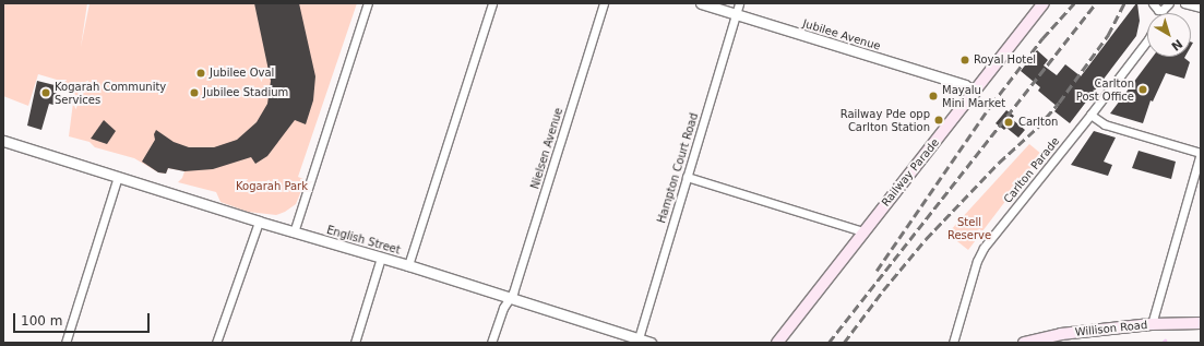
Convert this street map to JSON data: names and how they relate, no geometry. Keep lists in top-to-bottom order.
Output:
{
  "streets": {
    "main road": ["Railway Parade", "Willison Road"],
    "street": [
      "Jubilee Avenue",
      "Nielsen Avenue",
      "Hampton Court Road",
      "Carlton Parade",
      "English Street"
    ]
  },
  "crossings": [
    ["Jubilee Avenue", "Hampton Court Road"],
    ["Jubilee Avenue", "Railway Parade"],
    ["Nielsen Avenue", "English Street"],
    ["Hampton Court Road", "English Street"]
  ],
  "parks": ["Kogarah Park", "Stell Reserve"],
  "places": [
    "Royal Hotel",
    "Jubilee Oval",
    "Carlton Post Office",
    "Kogarah Community Services",
    "Jubilee Stadium",
    "Mayalu Mini Market",
    "Railway Pde opp Carlton Station",
    "Carlton"
  ],
  "scale_bar": "100 m",
  "north": "bottom right"
}
